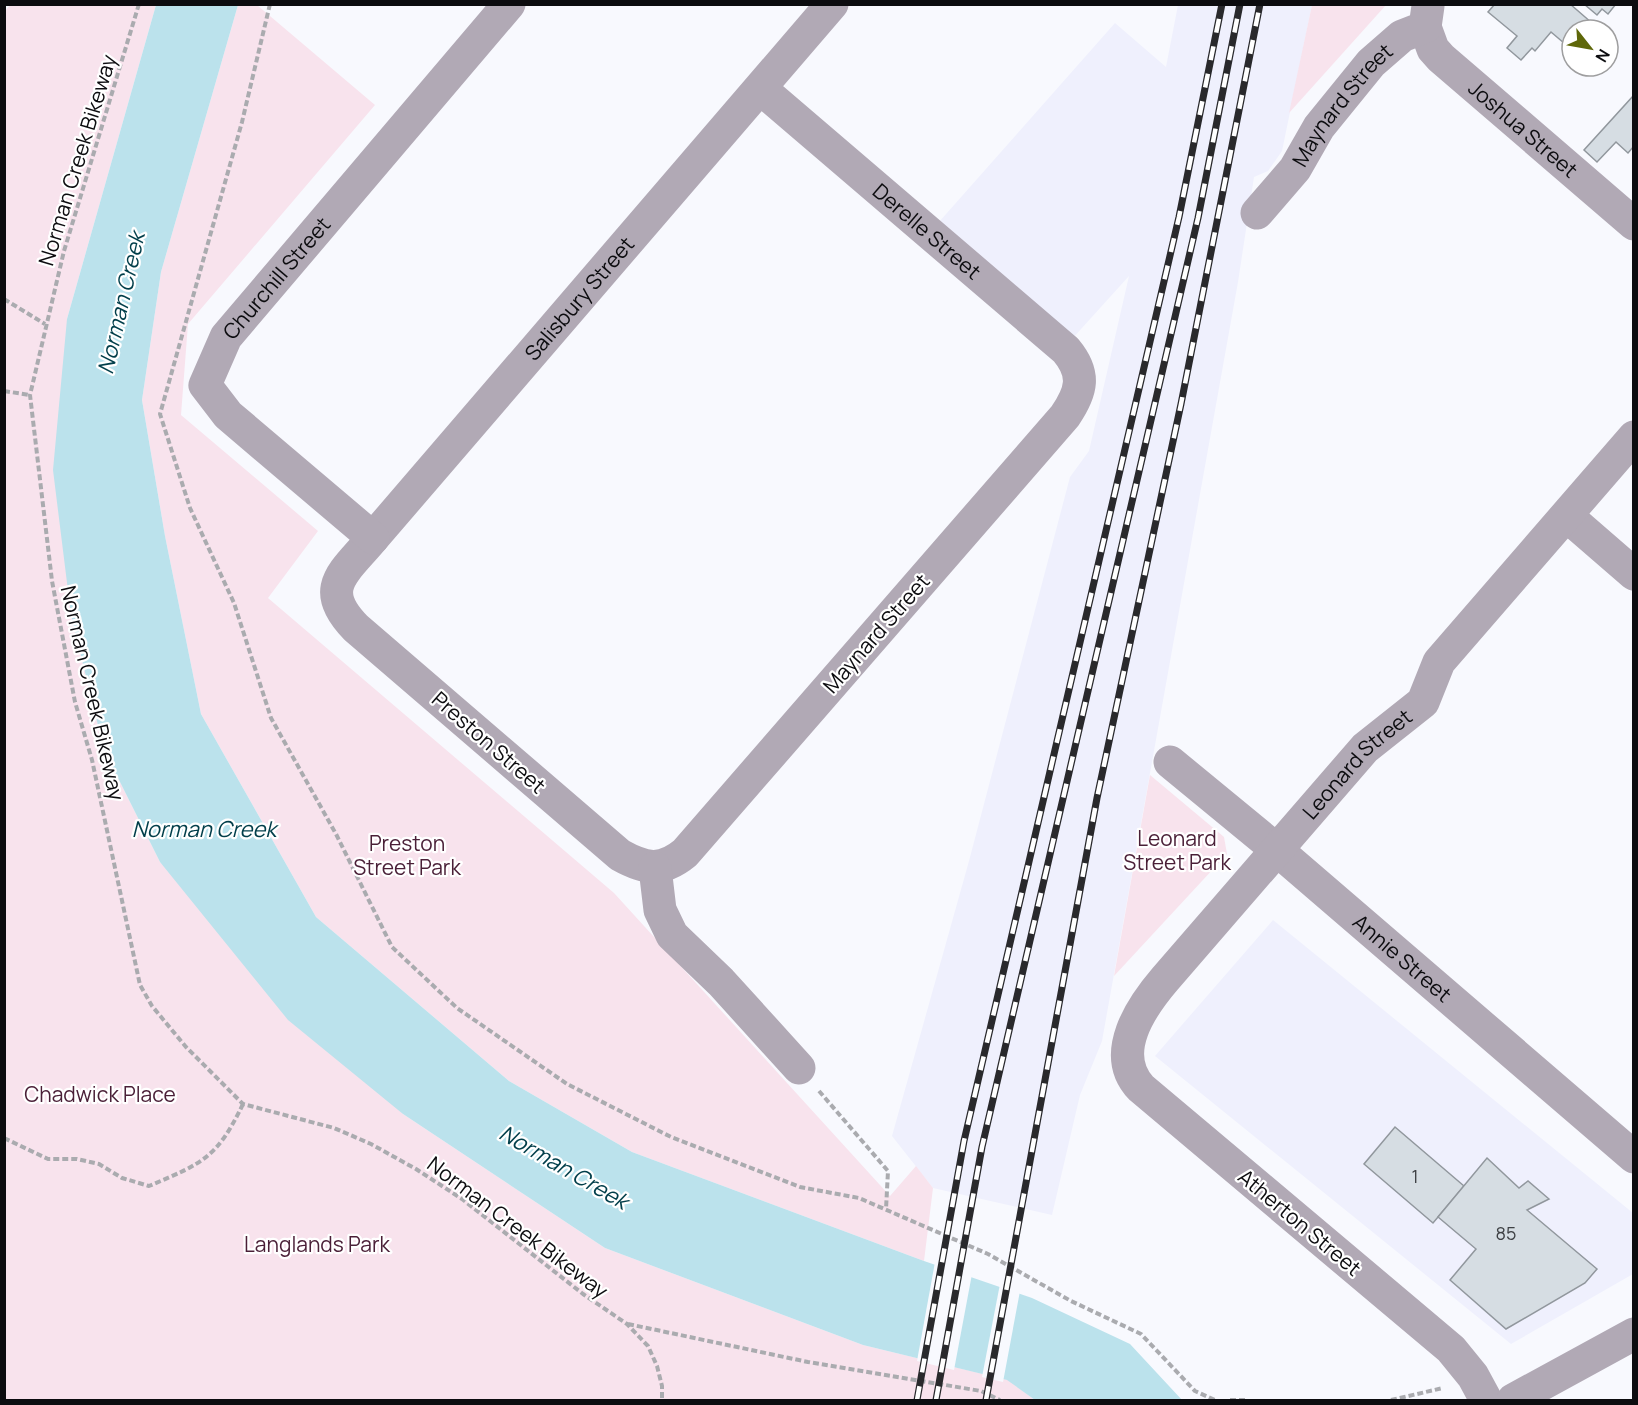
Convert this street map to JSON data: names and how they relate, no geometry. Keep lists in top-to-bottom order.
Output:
{
  "streets": {
    "street": [
      "Maynard Street",
      "Joshua Street",
      "Derelle Street",
      "Churchill Street",
      "Salisbury Street",
      "Preston Street",
      "Leonard Street",
      "Annie Street",
      "Atherton Street"
    ],
    "path": ["Norman Creek Bikeway"]
  },
  "crossings": [
    ["Maynard Street", "Joshua Street"],
    ["Maynard Street", "Derelle Street"],
    ["Maynard Street", "Preston Street"],
    ["Derelle Street", "Salisbury Street"],
    ["Churchill Street", "Salisbury Street"],
    ["Salisbury Street", "Preston Street"],
    ["Leonard Street", "Annie Street"],
    ["Leonard Street", "Atherton Street"]
  ],
  "water": ["Norman Creek"],
  "parks": [
    "Leonard Street Park",
    "Preston Street Park",
    "Chadwick Place",
    "Langlands Park"
  ],
  "house_numbers": ["1", "85"],
  "north": "bottom right"
}
